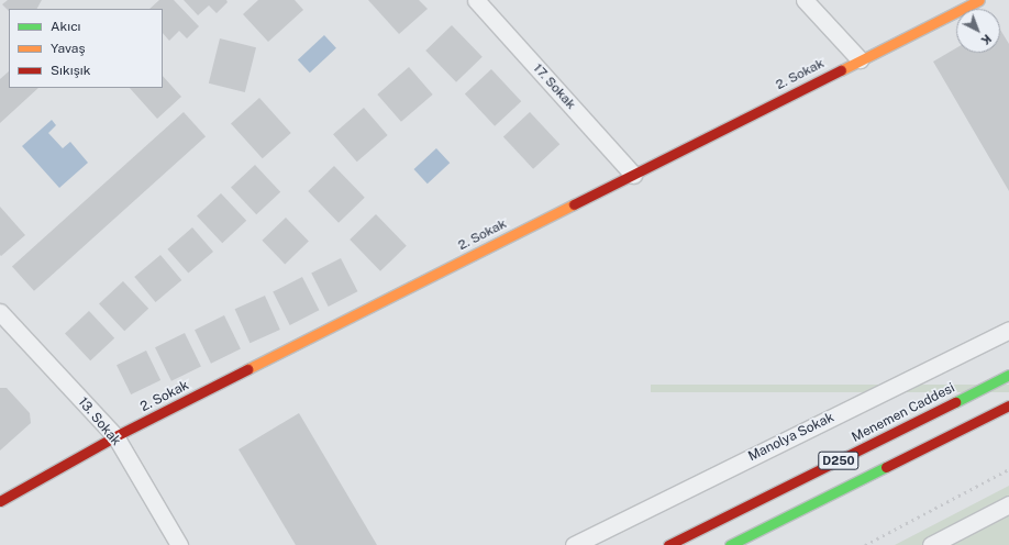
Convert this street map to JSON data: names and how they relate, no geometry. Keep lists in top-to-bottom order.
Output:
{
  "streets": {
    "main road": ["2. Sokak", "Menemen Caddesi", "D250"],
    "street": ["17. Sokak", "13. Sokak", "Manolya Sokak"]
  },
  "crossings": [
    ["2. Sokak", "17. Sokak"],
    ["2. Sokak", "13. Sokak"]
  ],
  "legend": ["Akıcı", "Yavaş", "Sıkışık"],
  "north": "bottom right"
}
